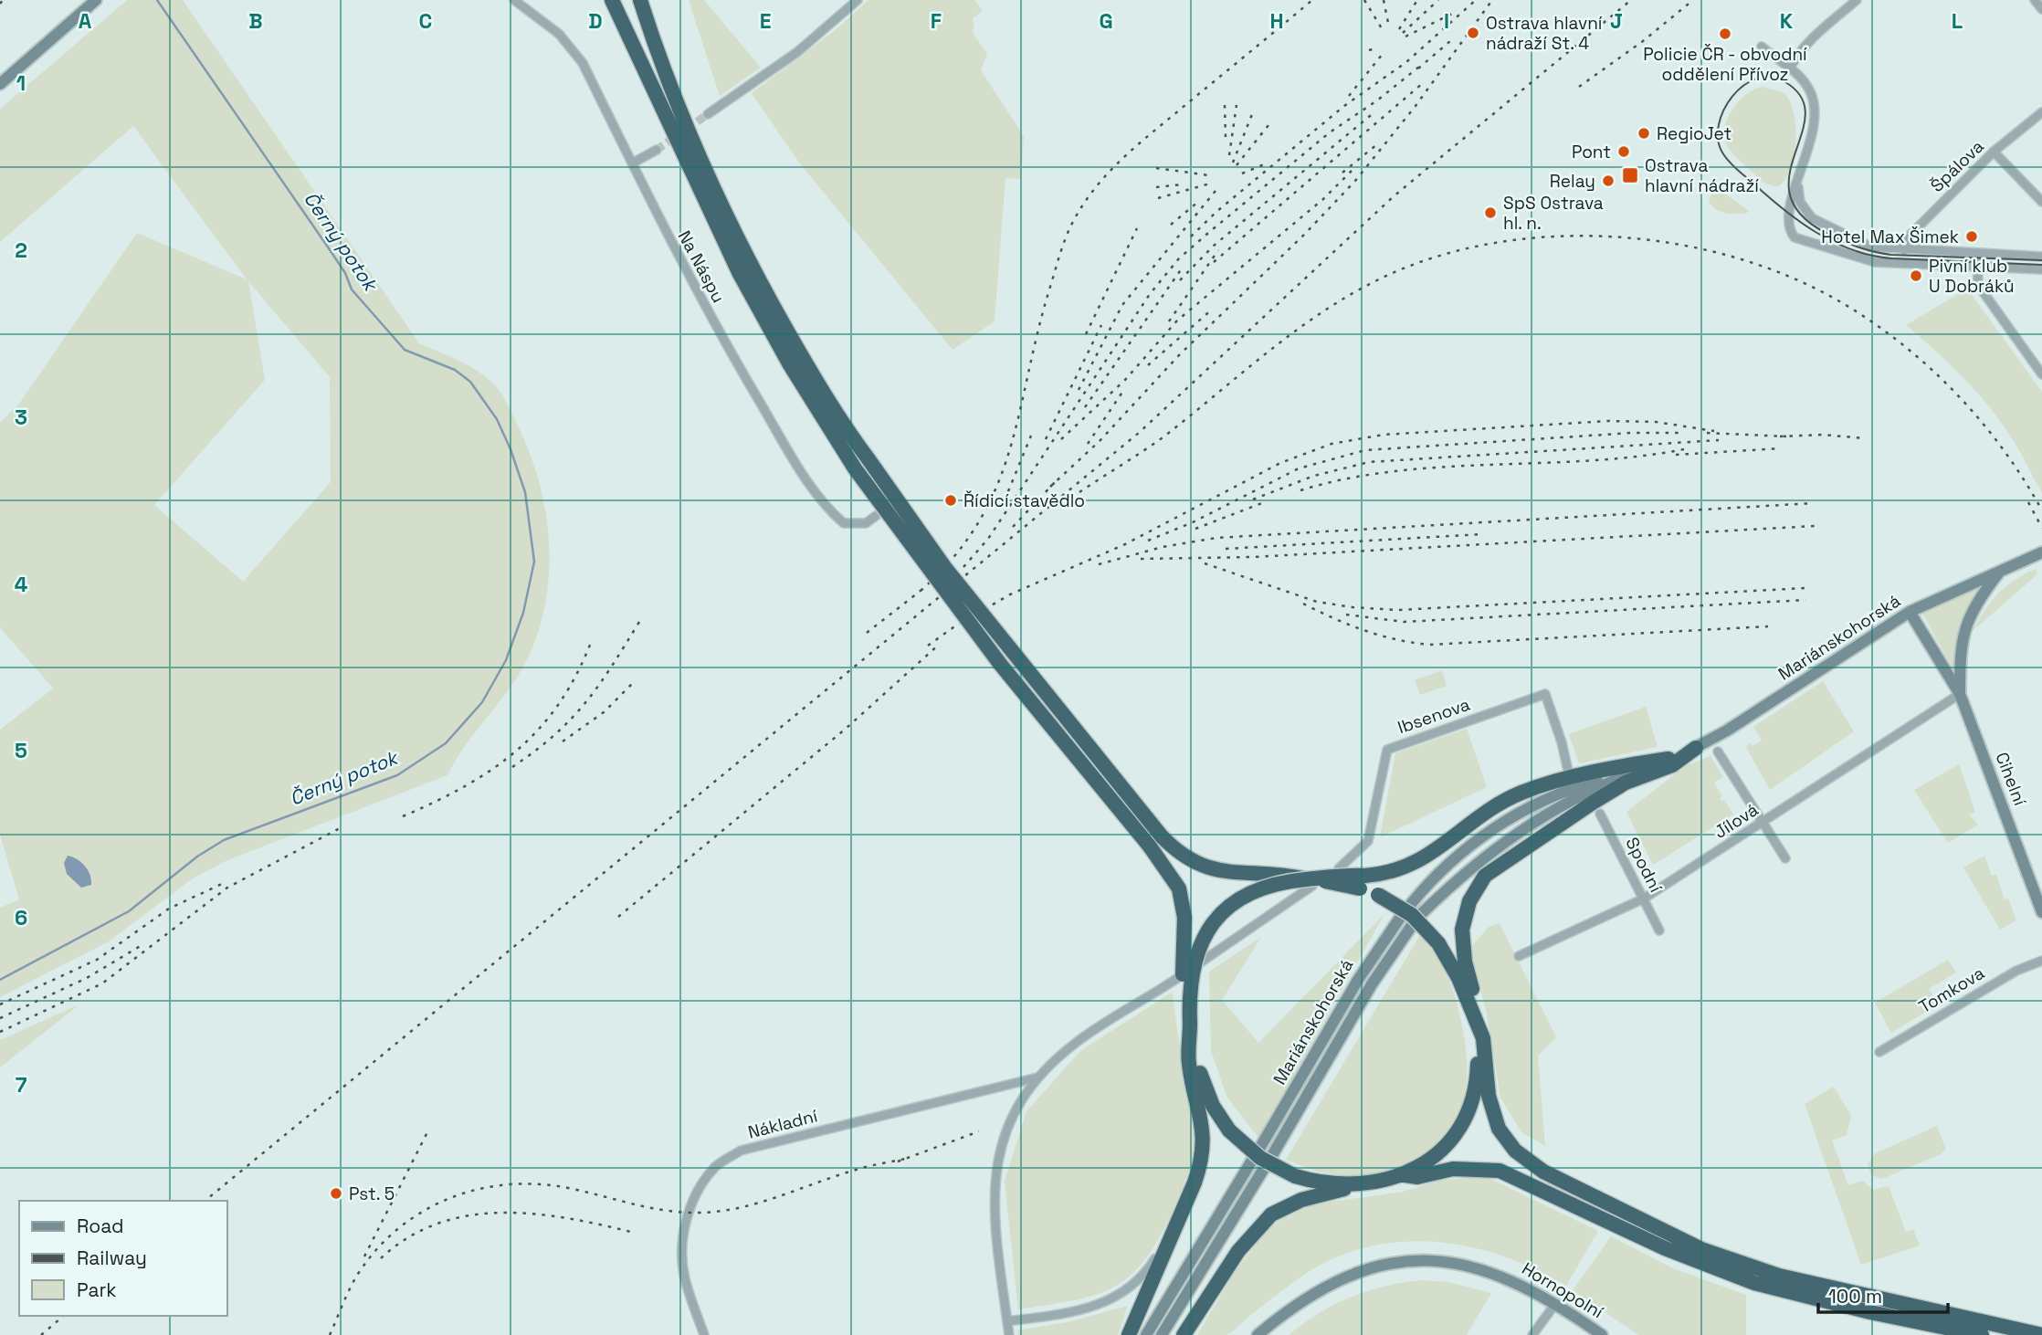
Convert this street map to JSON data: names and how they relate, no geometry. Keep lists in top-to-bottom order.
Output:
{
  "streets": {
    "main road": ["Mariánskohorská", "Cihelní", "Hornopolní"],
    "street": [
      "Špálova",
      "Na Náspu",
      "Ibsenova",
      "Jílová",
      "Spodní",
      "Tomkova",
      "Nákladní"
    ]
  },
  "crossings": [
    ["Mariánskohorská", "Cihelní"],
    ["Cihelní", "Jílová"],
    ["Jílová", "Spodní"]
  ],
  "water": ["Černý potok"],
  "places": {
    "other": [
      "Ostrava hlavní nádraží St. 4",
      "Policie ČR - obvodní oddělení Přívoz",
      "RegioJet",
      "Pont",
      "Relay",
      "SpS Ostrava hl. n.",
      "Hotel Max Šimek",
      "Pivní klub U Dobráků",
      "Řídicí stavědlo",
      "Pst. 5"
    ],
    "transit": ["Ostrava hlavní nádraží"]
  },
  "legend": ["Road", "Railway", "Park"],
  "scale_bar": "100 m",
  "grid": {
    "columns": [
      "A",
      "B",
      "C",
      "D",
      "E",
      "F",
      "G",
      "H",
      "I",
      "J",
      "K",
      "L"
    ],
    "rows": [
      "1",
      "2",
      "3",
      "4",
      "5",
      "6",
      "7"
    ]
  }
}
